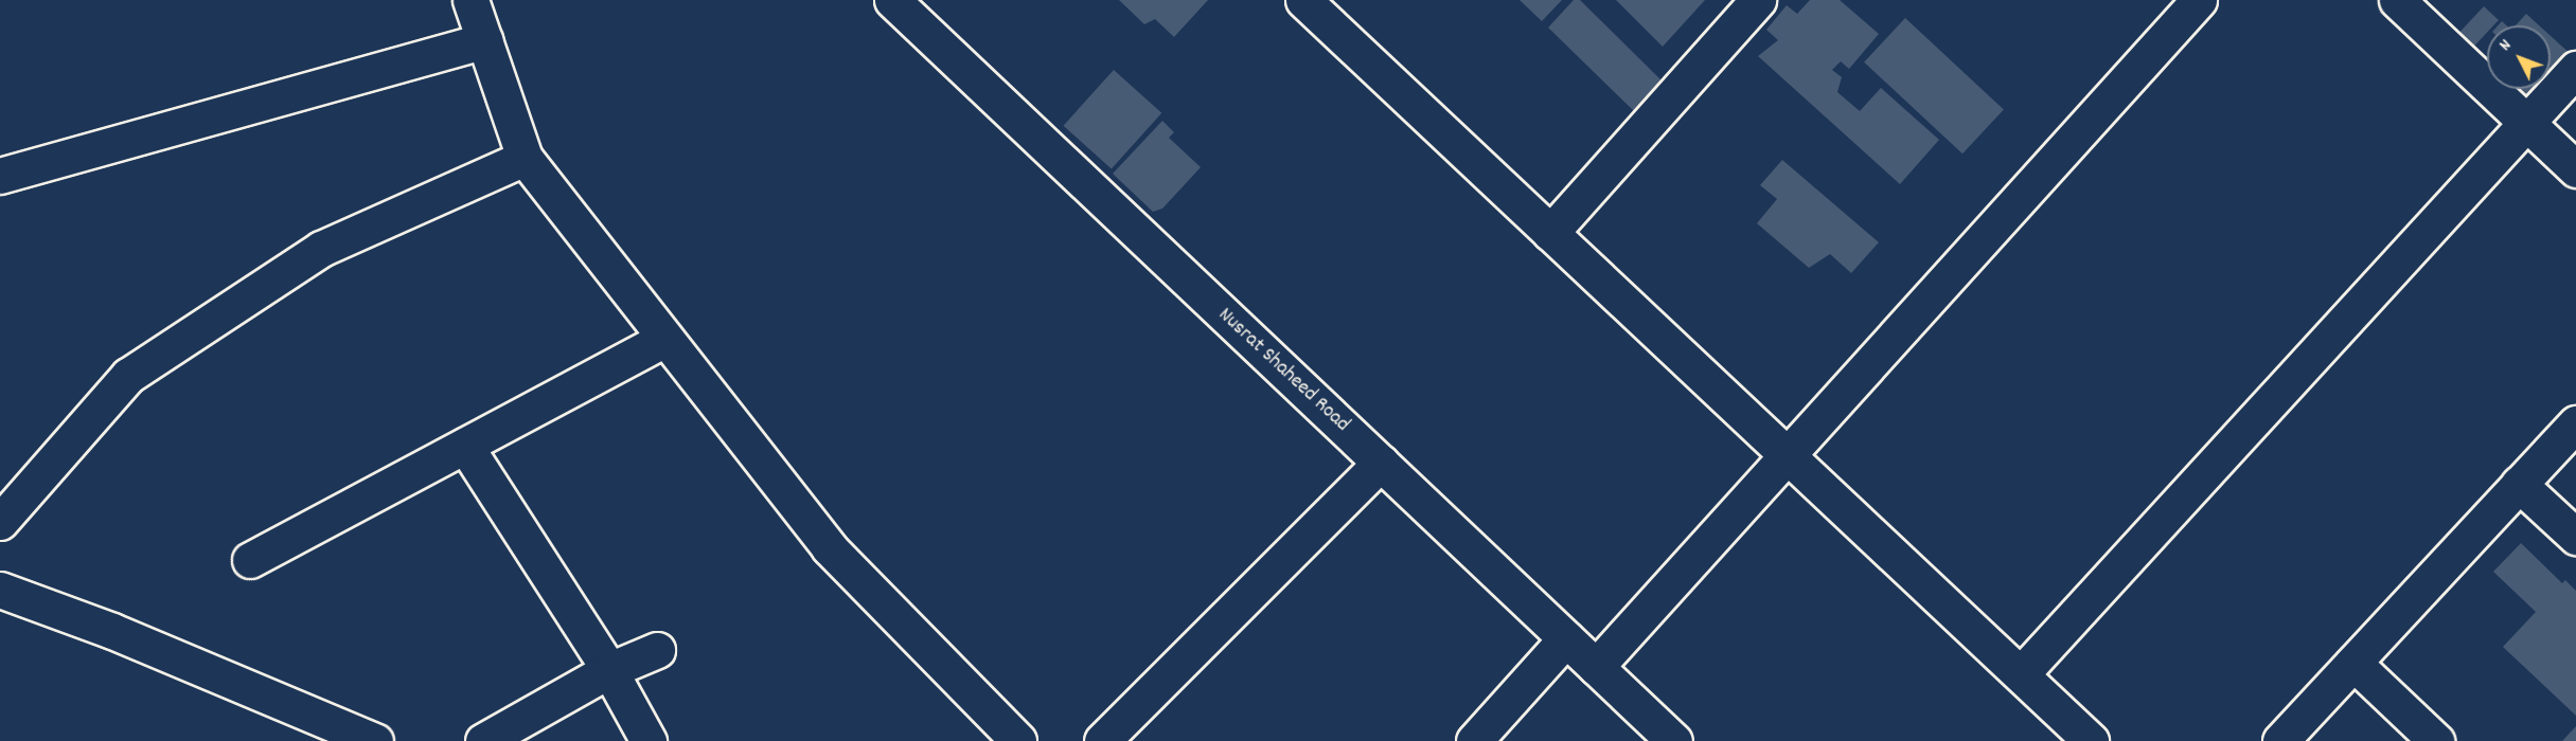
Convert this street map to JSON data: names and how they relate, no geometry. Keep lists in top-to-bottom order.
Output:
{
  "streets": {
    "street": ["Nusrat Shaheed Road"]
  },
  "north": "top left"
}
